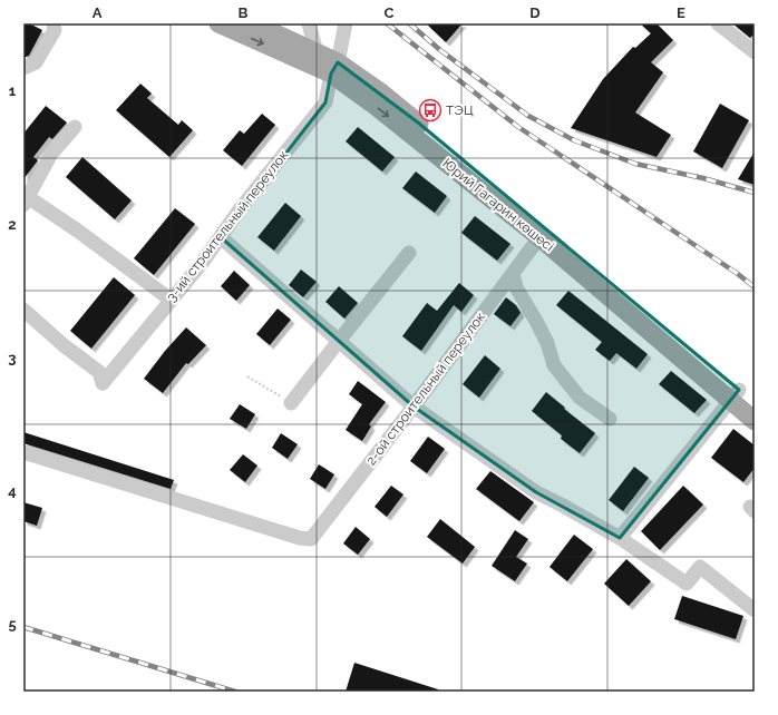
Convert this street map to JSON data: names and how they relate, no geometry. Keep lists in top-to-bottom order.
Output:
{
  "streets": {
    "main road": ["Юрий Гагарин көшесі"],
    "street": ["3-ий строительный переулок", "2-ой строительный переулок"]
  },
  "crossings": [
    ["Юрий Гагарин көшесі", "3-ий строительный переулок"],
    ["Юрий Гагарин көшесі", "2-ой строительный переулок"]
  ],
  "places": {
    "bus stop": ["ТЭЦ"]
  },
  "grid": {
    "columns": [
      "A",
      "B",
      "C",
      "D",
      "E"
    ],
    "rows": [
      "1",
      "2",
      "3",
      "4",
      "5"
    ]
  }
}
